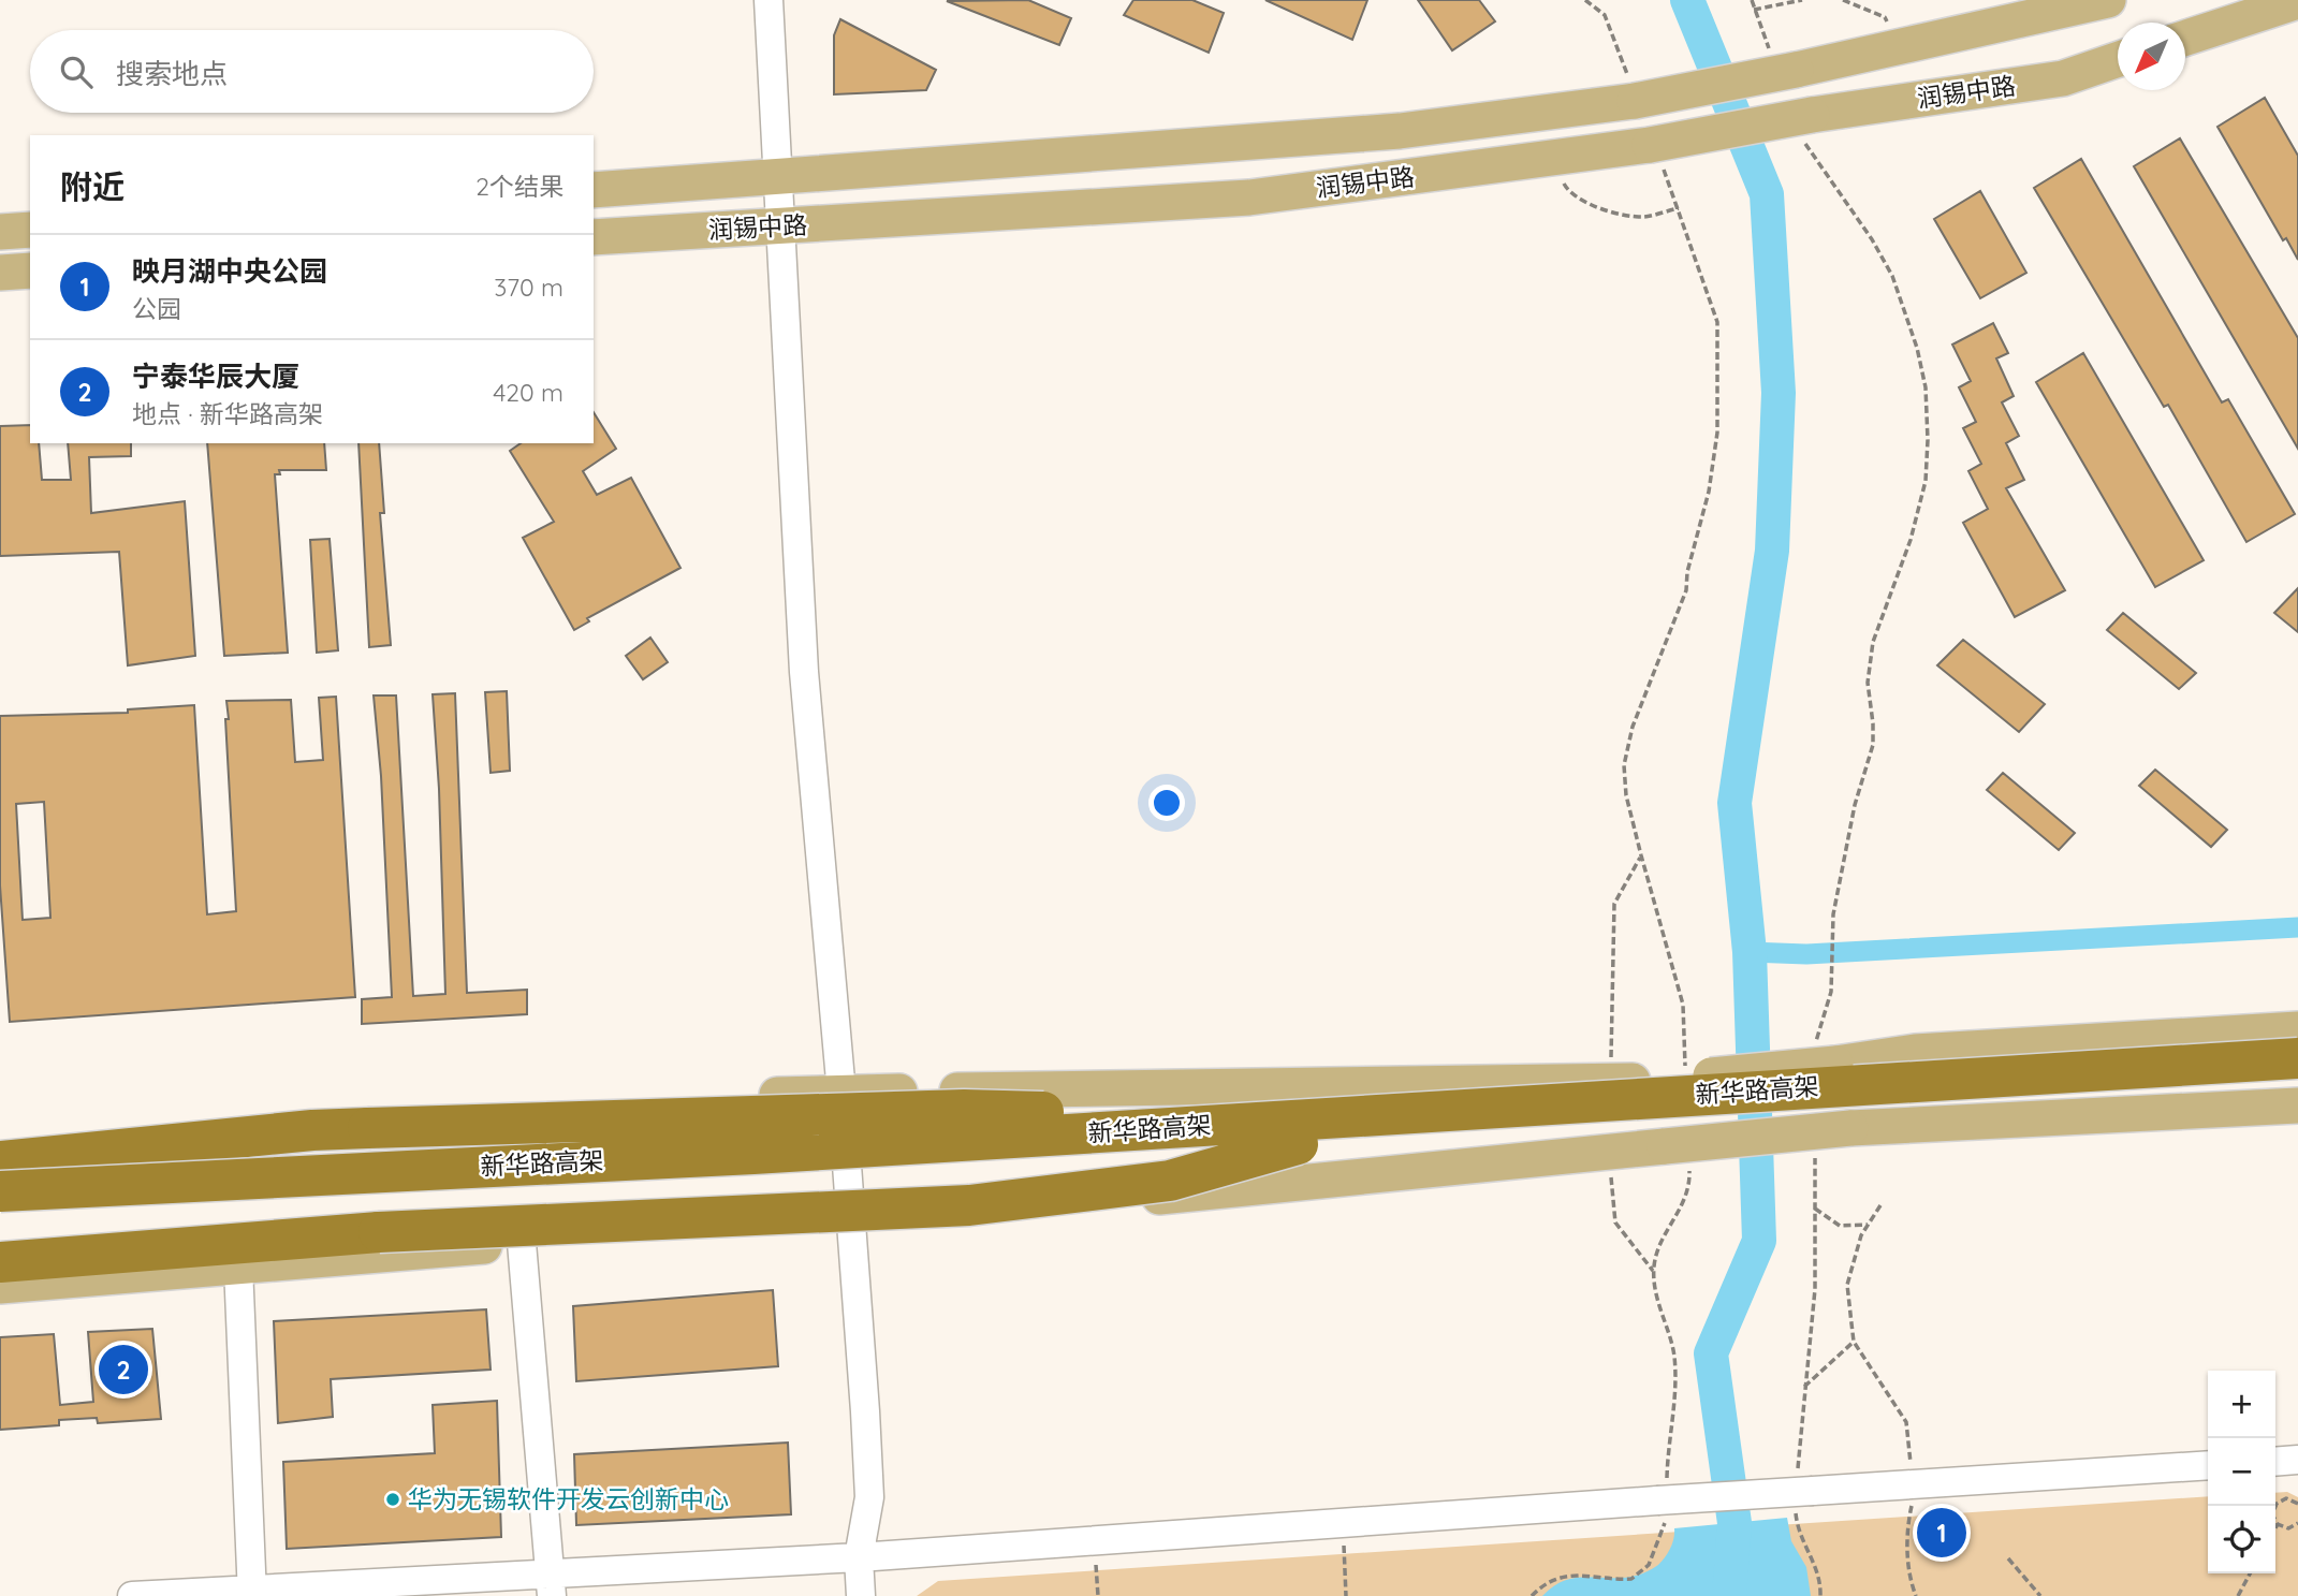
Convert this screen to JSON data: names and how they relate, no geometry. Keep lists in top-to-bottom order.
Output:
{
  "streets": {
    "highway": ["新华路高架"],
    "main road": ["润锡中路"]
  },
  "places": ["华为无锡软件开发云创新中心"],
  "north": "bottom left",
  "page": {
    "search": "搜索地点",
    "heading": ["附近", "2个结果"],
    "list": [
      {
        "mark": "1",
        "name": "映月湖中央公园",
        "note": "公园",
        "value": "370 m"
      },
      {
        "mark": "2",
        "name": "宁泰华辰大厦",
        "note": "地点 · 新华路高架",
        "value": "420 m"
      }
    ],
    "pins": ["2", "1"],
    "map_buttons": ["+", "−"]
  }
}
